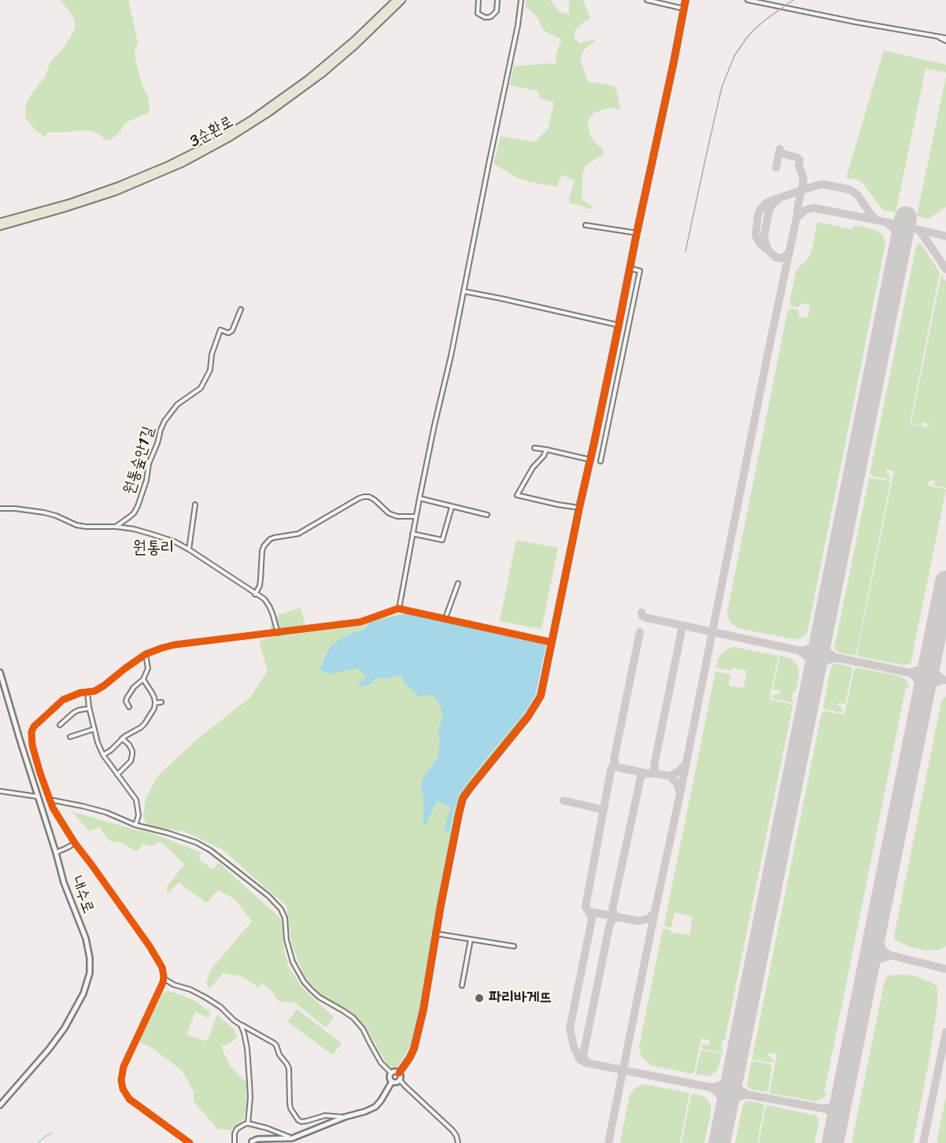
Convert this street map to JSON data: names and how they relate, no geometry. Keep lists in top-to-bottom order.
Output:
{
  "streets": {
    "highway": ["3순환로"],
    "street": ["원통숲안1길", "내수로"]
  },
  "districts": ["원통리"],
  "places": ["파리바게뜨"]
}
